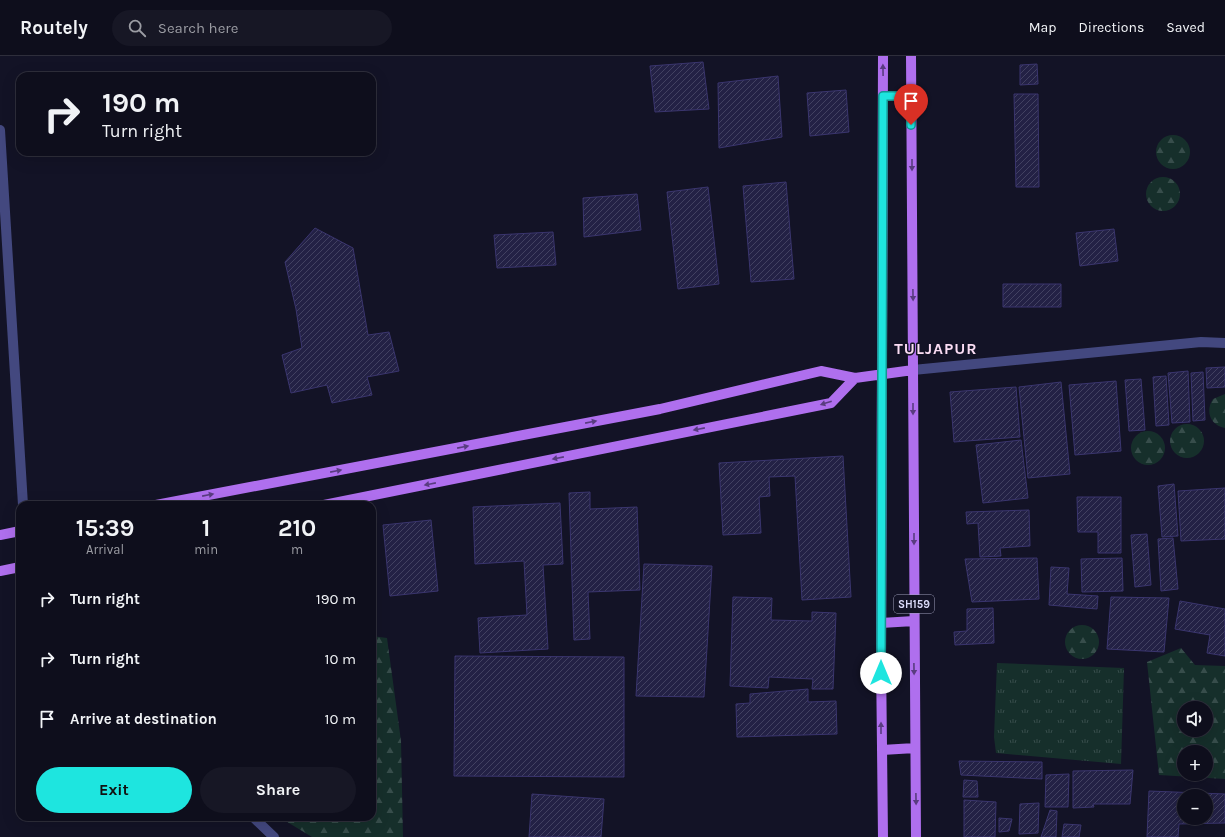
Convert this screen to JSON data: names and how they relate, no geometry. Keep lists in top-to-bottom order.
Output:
{
  "streets": {
    "main road": ["SH159"]
  },
  "districts": ["TULJAPUR"],
  "page": {
    "header": "Routely",
    "search": "Search here",
    "nav": ["Map", "Directions", "Saved"],
    "turn": ["190 m", "Turn right"],
    "eta": [
      "15:39",
      "Arrival",
      "1",
      "min",
      "210",
      "m"
    ],
    "list": [
      {
        "name": "Turn right",
        "value": "190 m"
      },
      {
        "name": "Turn right",
        "value": "10 m"
      },
      {
        "name": "Arrive at destination",
        "value": "10 m"
      }
    ],
    "map_buttons": ["+", "−"],
    "buttons": ["Exit", "Share"]
  }
}
